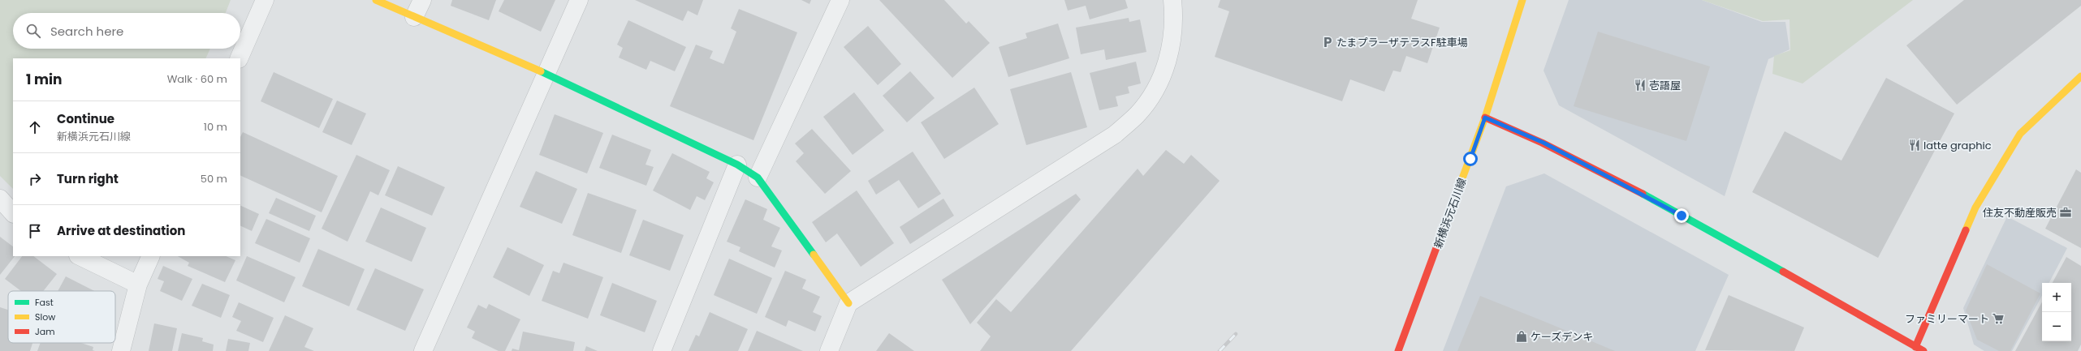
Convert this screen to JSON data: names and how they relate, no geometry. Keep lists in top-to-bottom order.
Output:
{
  "streets": {
    "street": ["新横浜元石川線"]
  },
  "places": {
    "parking": ["たまプラーザテラスF駐車場"],
    "restaurant": ["壱語屋", "latte graphic"],
    "office": ["住友不動産販売"],
    "supermarket": ["ファミリーマート"],
    "shop": ["ケーズデンキ"]
  },
  "legend": ["Fast", "Slow", "Jam"],
  "page": {
    "search": "Search here",
    "heading": ["1 min", "Walk · 60 m"],
    "list": [
      ["Continue", "新横浜元石川線", "10 m"],
      ["Turn right", "50 m"],
      "Arrive at destination"
    ],
    "map_buttons": ["+", "−"]
  }
}
